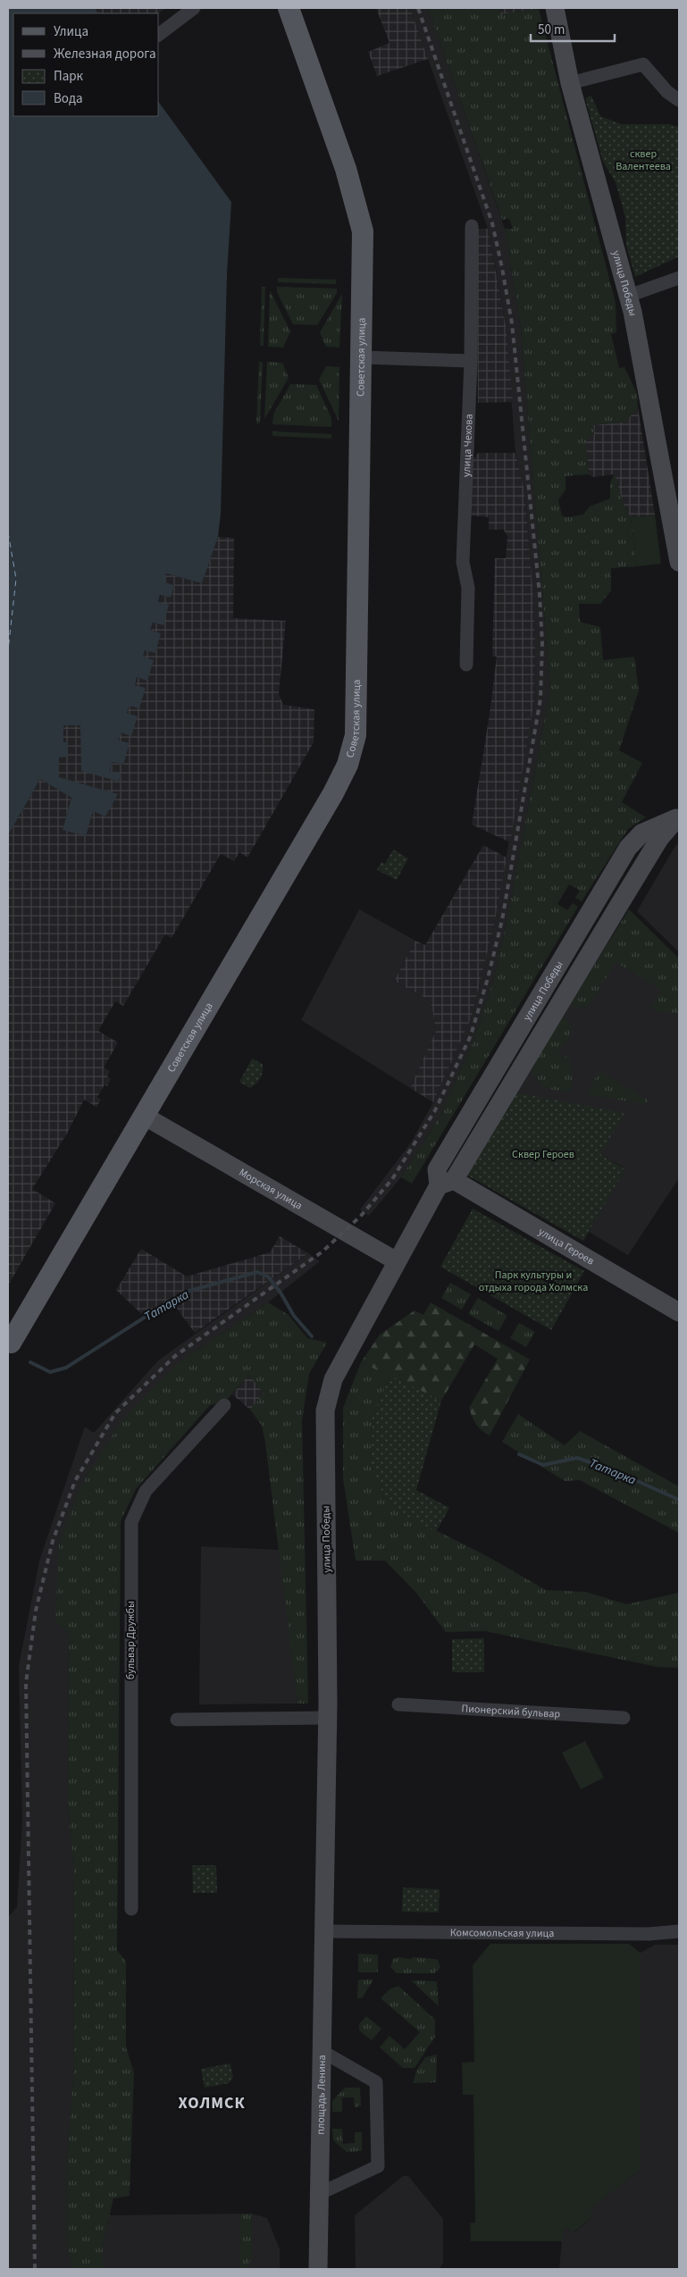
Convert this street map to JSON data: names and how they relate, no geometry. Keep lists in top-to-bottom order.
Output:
{
  "streets": {
    "main road": [
      "улица Победы",
      "Советская улица",
      "Морская улица",
      "улица Героев",
      "площадь Ленина"
    ],
    "street": [
      "улица Чехова",
      "бульвар Дружбы",
      "Пионерский бульвар",
      "Комсомольская улица"
    ]
  },
  "crossings": [
    ["улица Победы", "Морская улица"],
    ["улица Победы", "улица Героев"],
    ["улица Победы", "Комсомольская улица"],
    ["улица Победы", "площадь Ленина"],
    ["Советская улица", "Морская улица"],
    ["Комсомольская улица", "площадь Ленина"]
  ],
  "districts": ["ХОЛМСК"],
  "water": ["Татарка"],
  "parks": ["сквер Валентеева", "Сквер Героев", "Парк культуры и отдыха города Холмска"],
  "legend": [
    "Улица",
    "Железная дорога",
    "Парк",
    "Вода"
  ],
  "scale_bar": "50 m"
}
